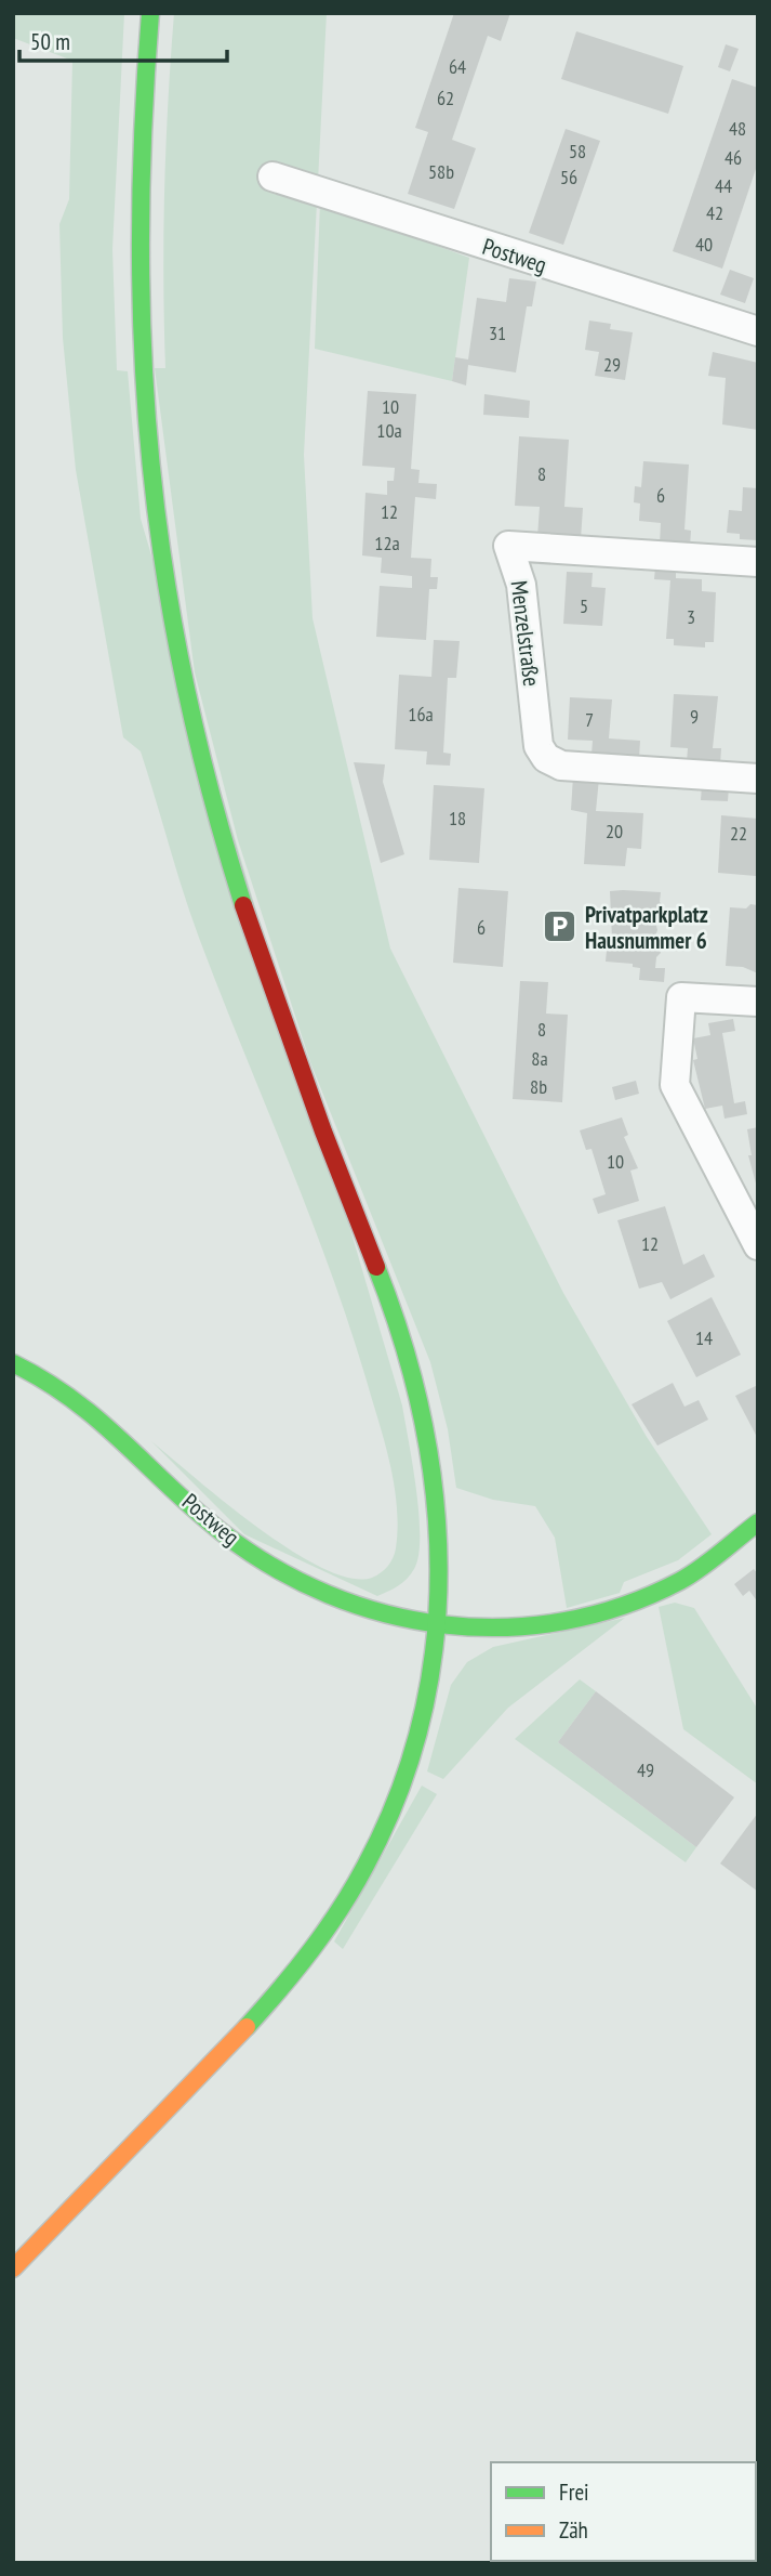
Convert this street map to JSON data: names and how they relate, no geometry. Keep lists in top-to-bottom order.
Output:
{
  "streets": {
    "street": ["Postweg", "Menzelstraße"]
  },
  "places": {
    "parking": ["Privatparkplatz Hausnummer 6"]
  },
  "house_numbers": [
    "64",
    "62",
    "48",
    "58",
    "46",
    "58b",
    "56",
    "44",
    "42",
    "40",
    "31",
    "29",
    "10",
    "10a",
    "8",
    "6",
    "12",
    "12a",
    "5",
    "3",
    "16a",
    "9",
    "7",
    "18",
    "20",
    "22",
    "6",
    "8",
    "8a",
    "8b",
    "10",
    "12",
    "14",
    "49"
  ],
  "legend": ["Frei", "Zäh"],
  "scale_bar": "50 m"
}
